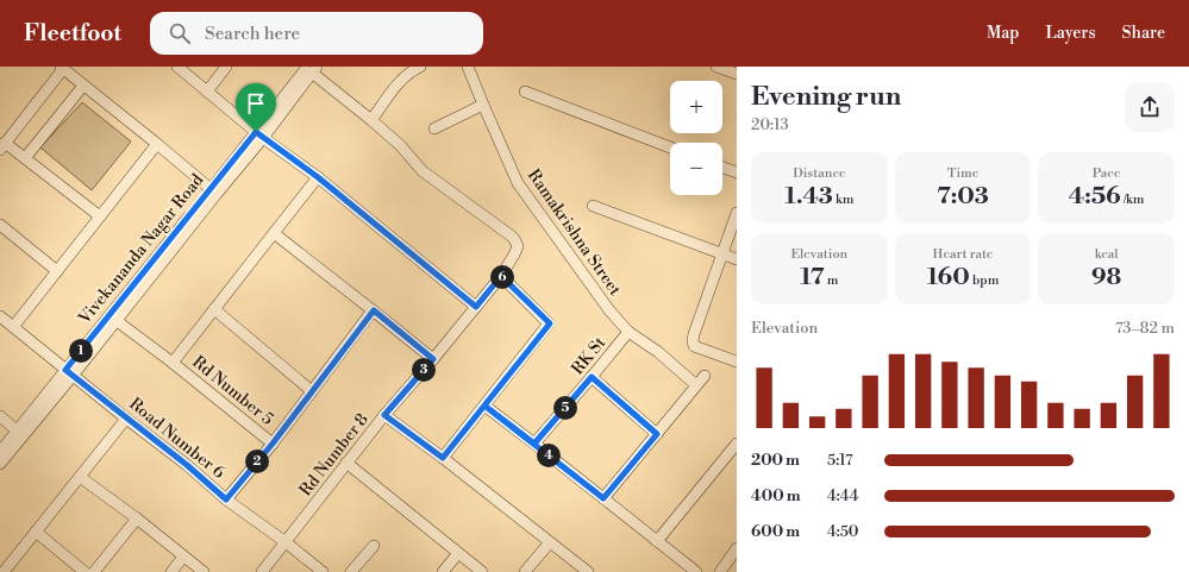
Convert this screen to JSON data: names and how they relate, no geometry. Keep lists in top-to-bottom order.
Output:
{
  "streets": {
    "street": [
      "Ramakrishna Street",
      "Vivekananda Nagar Road",
      "RK St",
      "Rd Number 5",
      "Road Number 6",
      "Rd Number 8"
    ]
  },
  "crossings": [
    ["Ramakrishna Street", "RK St"],
    ["Vivekananda Nagar Road", "Rd Number 5"],
    ["Vivekananda Nagar Road", "Road Number 6"],
    ["Road Number 6", "Rd Number 8"]
  ],
  "page": {
    "header": "Fleetfoot",
    "search": "Search here",
    "nav": ["Map", "Layers", "Share"],
    "heading": ["Evening run", "20:13"],
    "map_buttons": ["+", "−"],
    "stats": [
      ["Distance", "1.43 km"],
      ["Time", "7:03"],
      ["Pace", "4:56 /km"],
      ["Elevation", "17 m"],
      ["Heart rate", "160 bpm"],
      ["kcal", "98"]
    ],
    "pins": [
      "6",
      "1",
      "3",
      "5",
      "4",
      "2"
    ],
    "chart": ["Elevation", "73–82 m"],
    "list": [
      {
        "name": "200 m",
        "note": "5:17"
      },
      {
        "name": "400 m",
        "note": "4:44"
      },
      {
        "name": "600 m",
        "note": "4:50"
      }
    ]
  }
}
